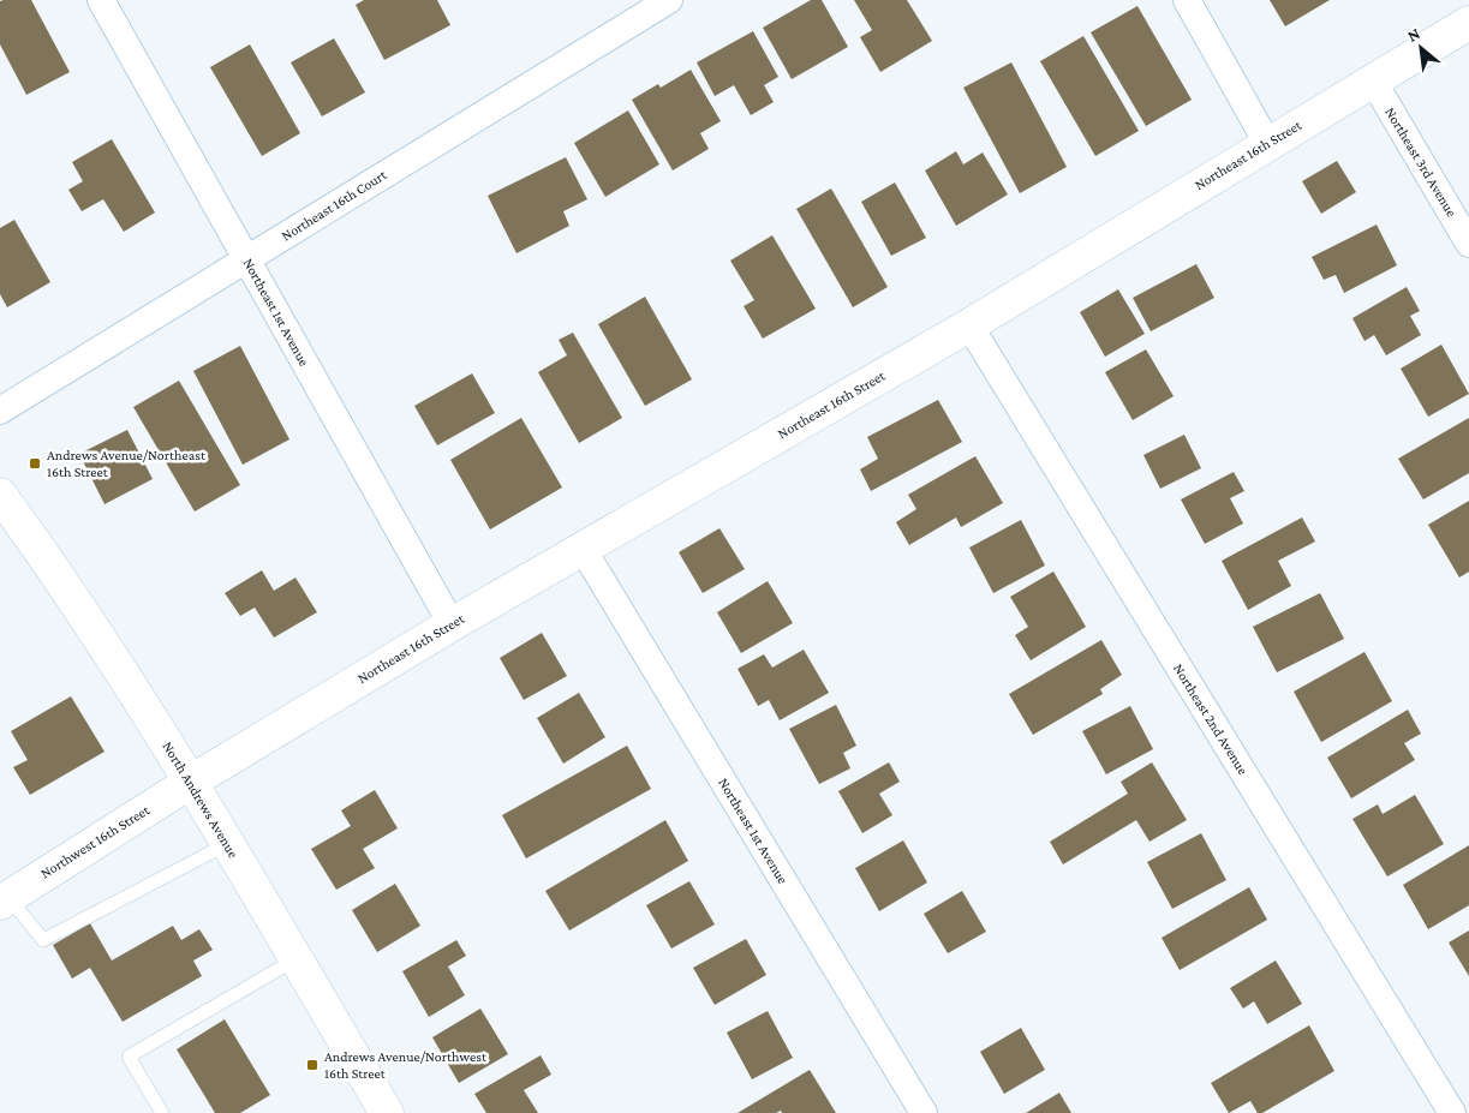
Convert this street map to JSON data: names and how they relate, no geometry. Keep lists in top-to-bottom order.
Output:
{
  "streets": {
    "street": [
      "Northeast 16th Street",
      "Northeast 3rd Avenue",
      "Northeast 16th Court",
      "Northeast 1st Avenue",
      "Northeast 2nd Avenue",
      "North Andrews Avenue",
      "Northwest 16th Street"
    ]
  },
  "crossings": [
    ["Northeast 16th Street", "Northeast 3rd Avenue"],
    ["Northeast 16th Street", "Northeast 1st Avenue"],
    ["Northeast 16th Street", "Northeast 2nd Avenue"],
    ["Northeast 16th Street", "North Andrews Avenue"],
    ["Northeast 16th Street", "Northwest 16th Street"],
    ["Northeast 16th Court", "Northeast 1st Avenue"],
    ["North Andrews Avenue", "Northwest 16th Street"]
  ],
  "places": {
    "transit": ["Andrews Avenue/Northeast 16th Street", "Andrews Avenue/Northwest 16th Street"]
  },
  "north": "top left"
}
